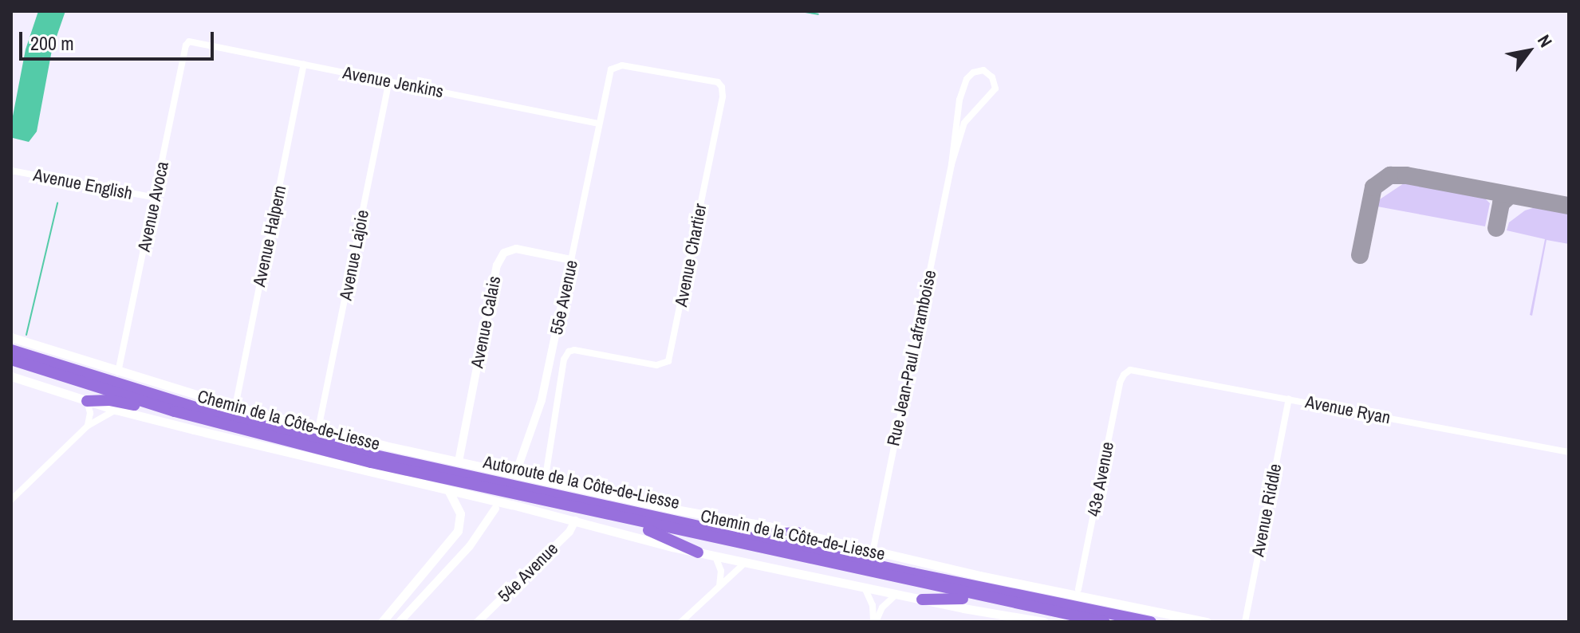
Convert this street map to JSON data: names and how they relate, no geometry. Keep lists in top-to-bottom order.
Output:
{
  "streets": {
    "highway": ["Autoroute de la Côte-de-Liesse"],
    "main road": ["Chemin de la Côte-de-Liesse"],
    "street": [
      "Avenue Jenkins",
      "Avenue English",
      "Avenue Avoca",
      "Avenue Halpern",
      "Avenue Lajoie",
      "Avenue Chartier",
      "55e Avenue",
      "Avenue Calais",
      "Rue Jean-Paul Laframboise",
      "Avenue Ryan",
      "43e Avenue",
      "Avenue Riddle",
      "54e Avenue"
    ]
  },
  "crossings": [
    ["Avenue Jenkins", "Avenue Avoca"],
    ["Avenue Jenkins", "Avenue Halpern"],
    ["Avenue Jenkins", "Avenue Lajoie"],
    ["Avenue Jenkins", "Avenue Chartier"],
    ["Avenue Jenkins", "55e Avenue"],
    ["Avenue English", "Avenue Avoca"],
    ["Avenue Avoca", "Chemin de la Côte-de-Liesse"],
    ["Avenue Halpern", "Chemin de la Côte-de-Liesse"],
    ["Avenue Lajoie", "Chemin de la Côte-de-Liesse"],
    ["Avenue Chartier", "55e Avenue"],
    ["Avenue Chartier", "Chemin de la Côte-de-Liesse"],
    ["55e Avenue", "Avenue Calais"],
    ["Avenue Calais", "Chemin de la Côte-de-Liesse"],
    ["Rue Jean-Paul Laframboise", "Chemin de la Côte-de-Liesse"],
    ["Avenue Ryan", "43e Avenue"],
    ["Avenue Ryan", "Avenue Riddle"],
    ["Chemin de la Côte-de-Liesse", "Autoroute de la Côte-de-Liesse"],
    ["Chemin de la Côte-de-Liesse", "54e Avenue"]
  ],
  "scale_bar": "200 m",
  "north": "top right"
}
